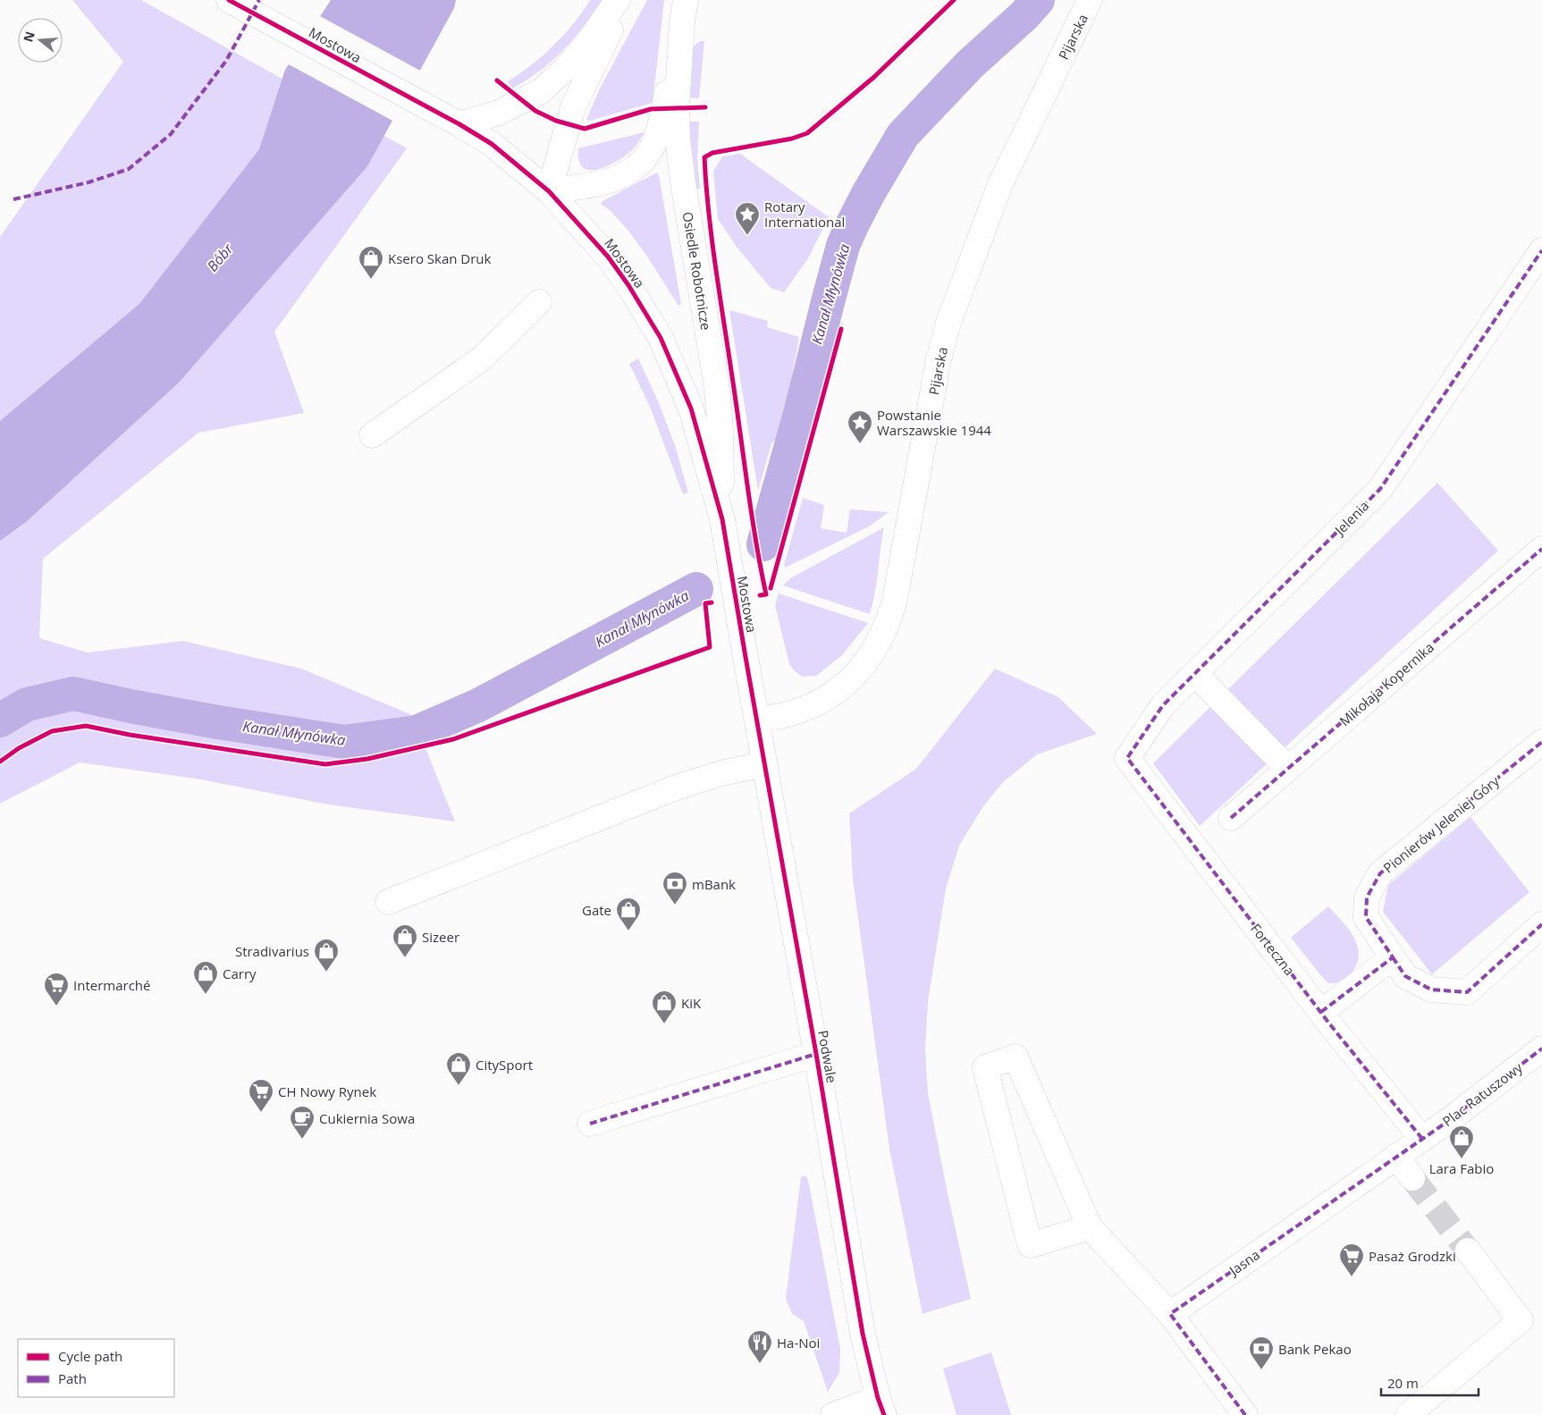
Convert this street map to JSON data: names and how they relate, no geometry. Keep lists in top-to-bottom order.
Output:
{
  "streets": {
    "street": [
      "Pijarska",
      "Mostowa",
      "Osiedle Robotnicze",
      "Jelenia",
      "Mikołaja Kopernika",
      "Pionierów Jeleniej Góry",
      "Forteczna",
      "Podwale",
      "Plac Ratuszowy",
      "Jasna"
    ]
  },
  "crossings": [
    ["Pijarska", "Mostowa"],
    ["Pijarska", "Podwale"],
    ["Mostowa", "Osiedle Robotnicze"],
    ["Mostowa", "Podwale"],
    ["Jelenia", "Forteczna"],
    ["Forteczna", "Plac Ratuszowy"],
    ["Forteczna", "Jasna"],
    ["Plac Ratuszowy", "Jasna"]
  ],
  "water": ["Bóbr", "Kanał Młynówka"],
  "places": {
    "place": ["Rotary International", "Powstanie Warszawskie 1944"],
    "shop": [
      "Ksero Skan Druk",
      "Gate",
      "Sizeer",
      "Stradivarius",
      "Carry",
      "KiK",
      "CitySport",
      "Lara Fabio"
    ],
    "bank": ["mBank", "Bank Pekao"],
    "supermarket": ["Intermarché", "CH Nowy Rynek", "Pasaż Grodzki"],
    "cafe": ["Cukiernia Sowa"],
    "restaurant": ["Ha-Noi"]
  },
  "legend": ["Cycle path", "Path"],
  "scale_bar": "20 m",
  "north": "left"
}
